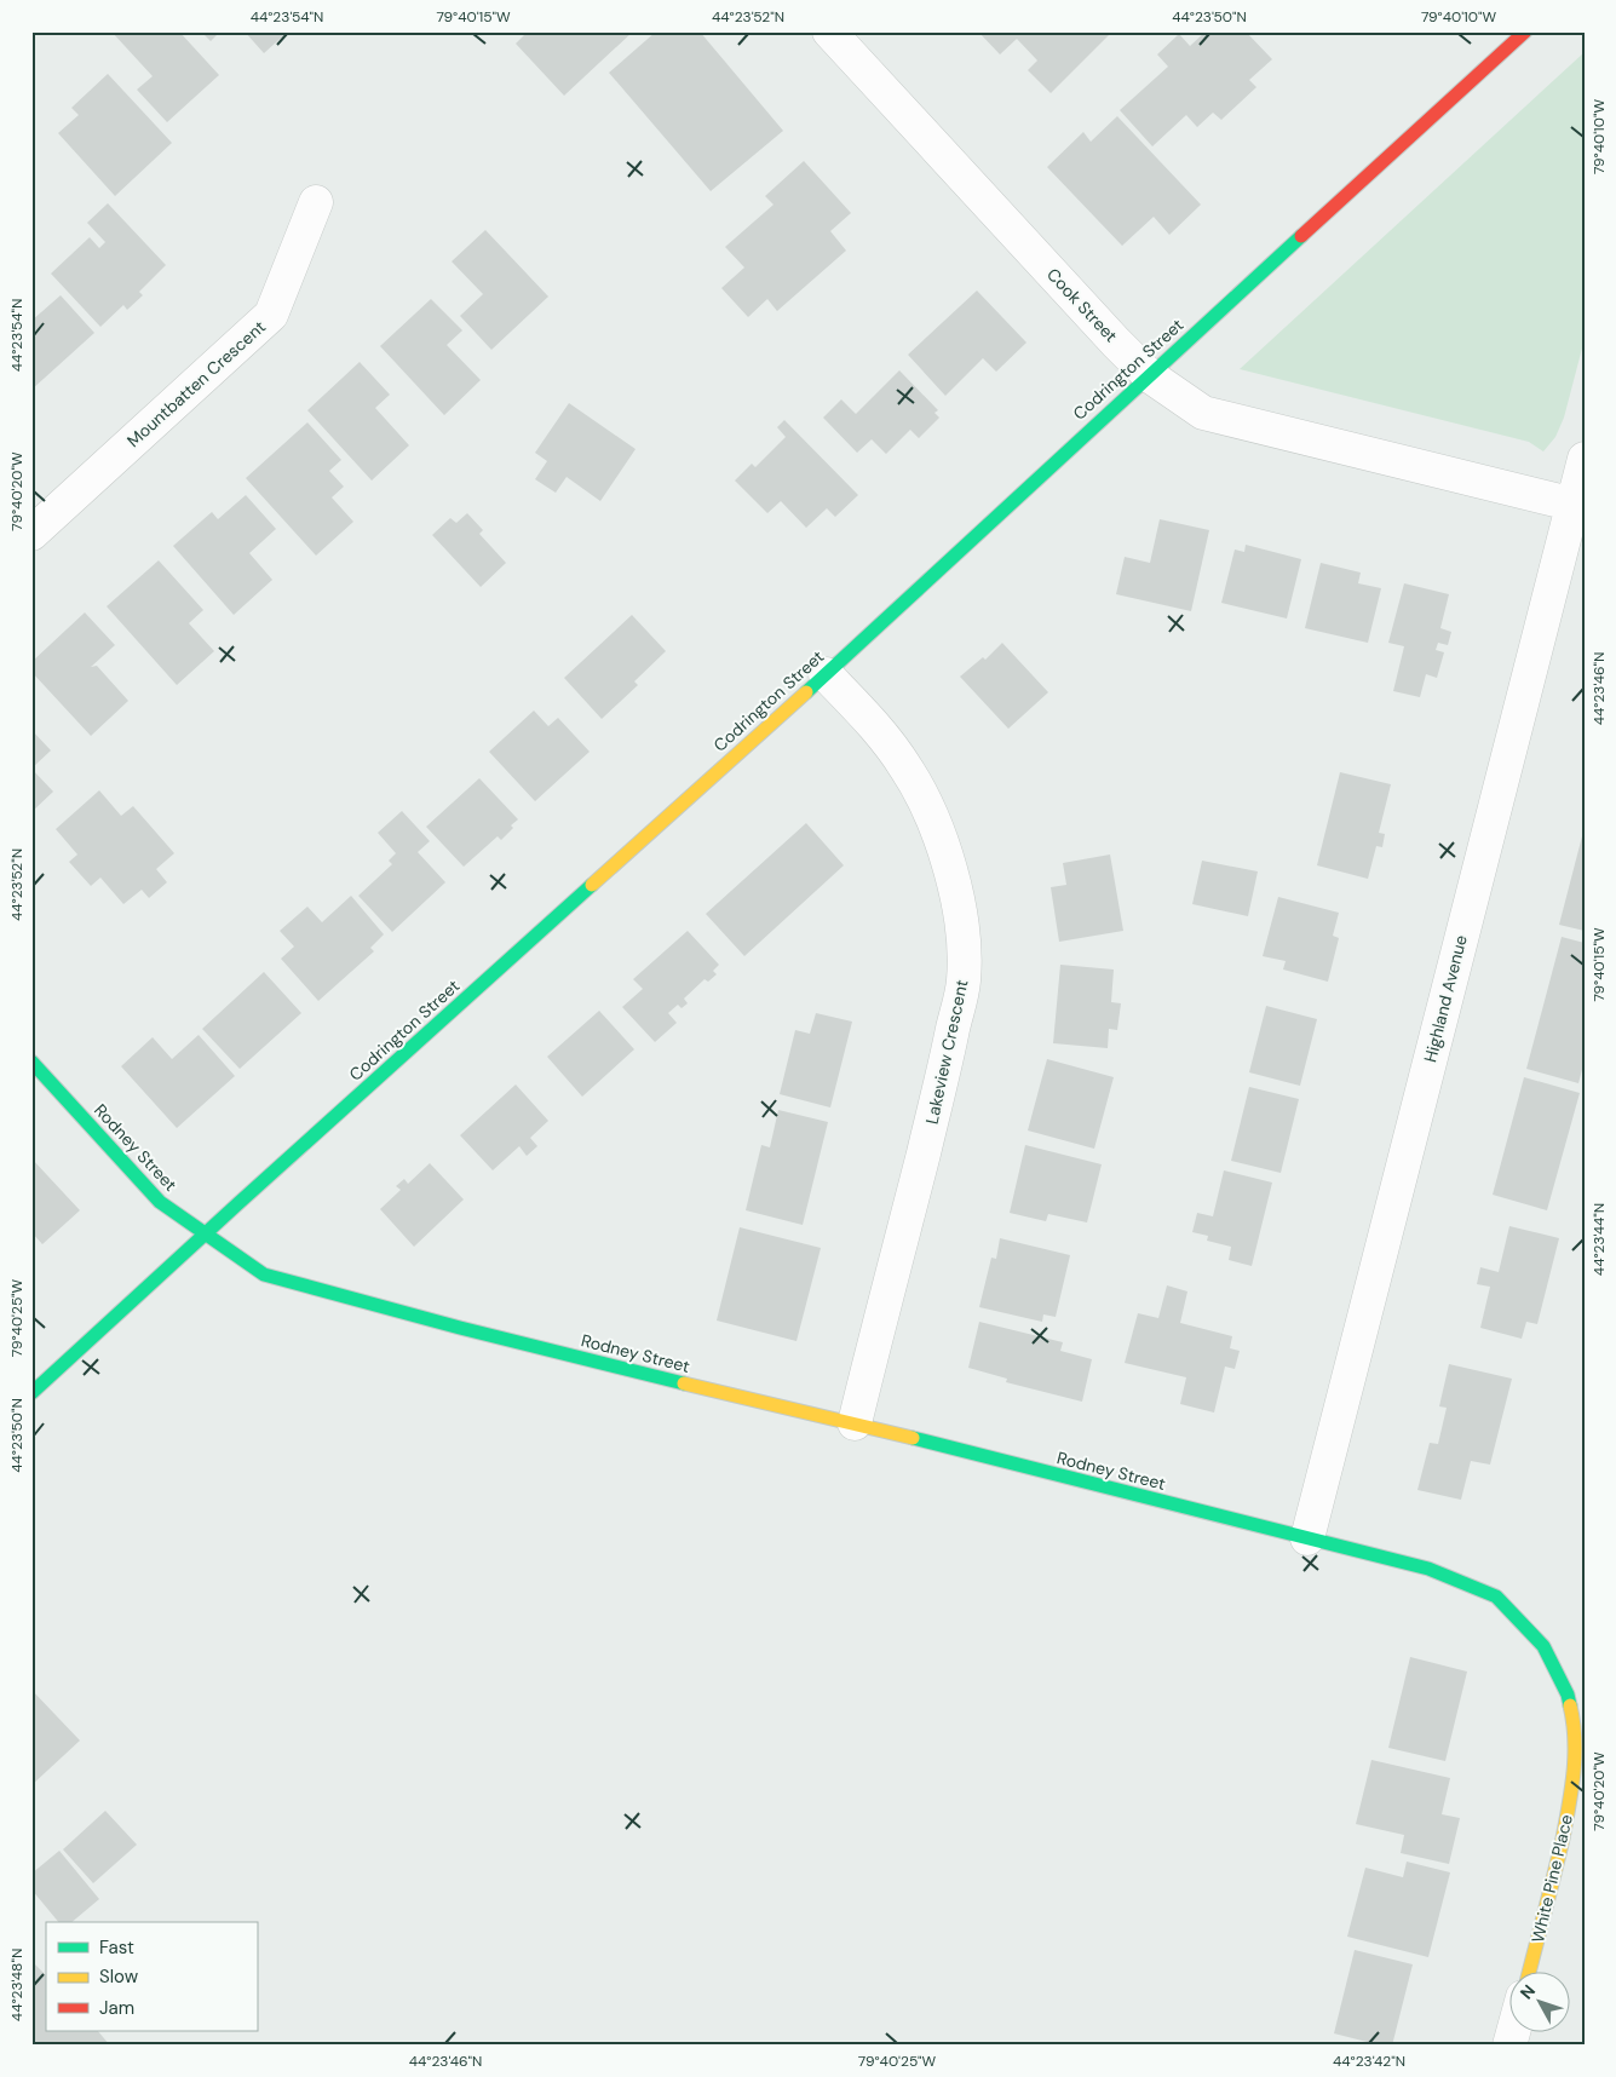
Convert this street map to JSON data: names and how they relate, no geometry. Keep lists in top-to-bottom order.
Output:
{
  "streets": {
    "street": [
      "Cook Street",
      "Codrington Street",
      "Mountbatten Crescent",
      "Highland Avenue",
      "Lakeview Crescent",
      "Rodney Street",
      "White Pine Place"
    ]
  },
  "crossings": [
    ["Cook Street", "Codrington Street"],
    ["Cook Street", "Highland Avenue"],
    ["Codrington Street", "Lakeview Crescent"],
    ["Codrington Street", "Rodney Street"],
    ["Highland Avenue", "Rodney Street"],
    ["Highland Avenue", "White Pine Place"],
    ["Lakeview Crescent", "Rodney Street"],
    ["Rodney Street", "White Pine Place"]
  ],
  "legend": ["Fast", "Slow", "Jam"],
  "north": "top left",
  "coordinates": [
    "44°23'54\"N",
    "79°40'15\"W",
    "44°23'52\"N",
    "44°23'50\"N",
    "79°40'10\"W",
    "79°40'20\"W",
    "44°23'46\"N",
    "44°23'44\"N",
    "79°40'25\"W",
    "44°23'48\"N",
    "44°23'42\"N"
  ]
}
